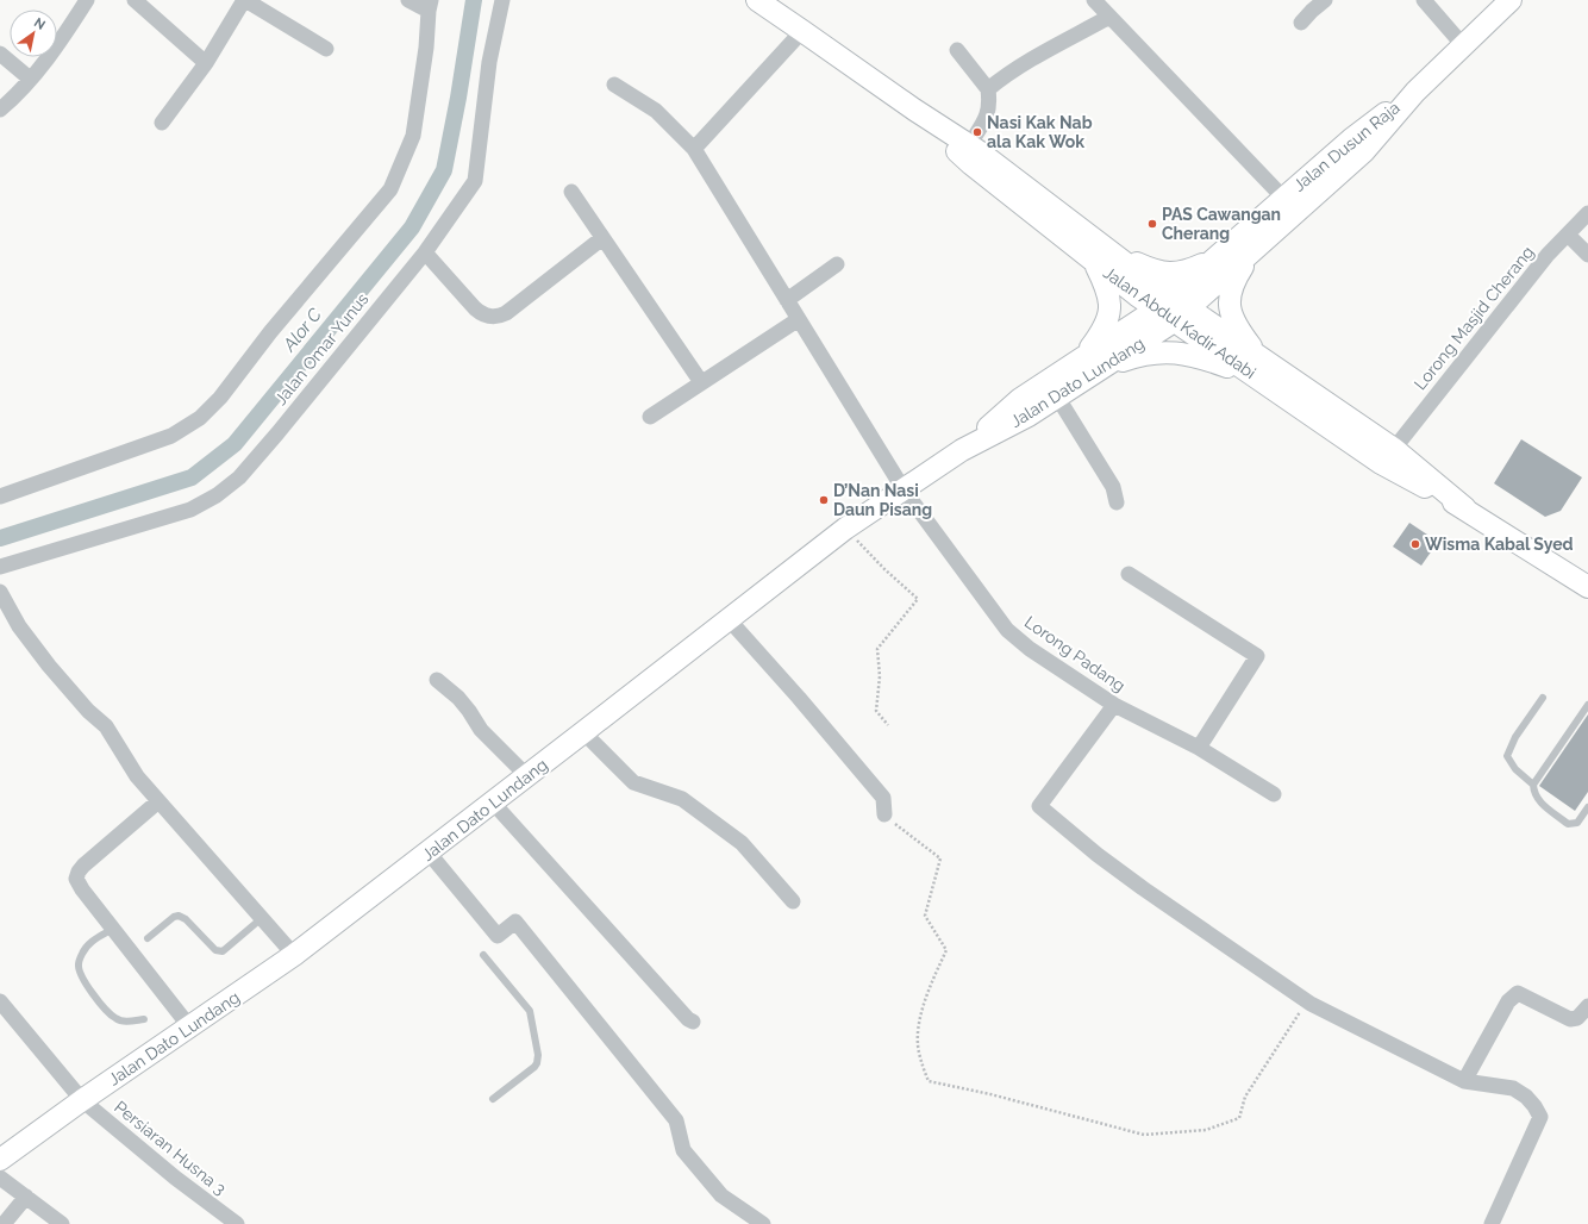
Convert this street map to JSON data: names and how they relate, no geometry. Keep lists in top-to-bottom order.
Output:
{
  "streets": {
    "main road": ["Jalan Dusun Raja", "Jalan Abdul Kadir Adabi", "Jalan Dato Lundang"],
    "street": [
      "Lorong Masjid Cherang",
      "Jalan Omar Yunus",
      "Lorong Padang",
      "Persiaran Husna 3"
    ]
  },
  "crossings": [
    ["Jalan Dusun Raja", "Jalan Abdul Kadir Adabi"],
    ["Jalan Dusun Raja", "Jalan Dato Lundang"],
    ["Lorong Masjid Cherang", "Jalan Abdul Kadir Adabi"],
    ["Jalan Abdul Kadir Adabi", "Jalan Dato Lundang"],
    ["Jalan Dato Lundang", "Lorong Padang"],
    ["Jalan Dato Lundang", "Persiaran Husna 3"]
  ],
  "water": ["Alor C"],
  "places": [
    "Nasi Kak Nab ala Kak Wok",
    "PAS Cawangan Cherang",
    "D’Nan Nasi Daun Pisang",
    "Wisma Kabal Syed"
  ],
  "north": "top right"
}
